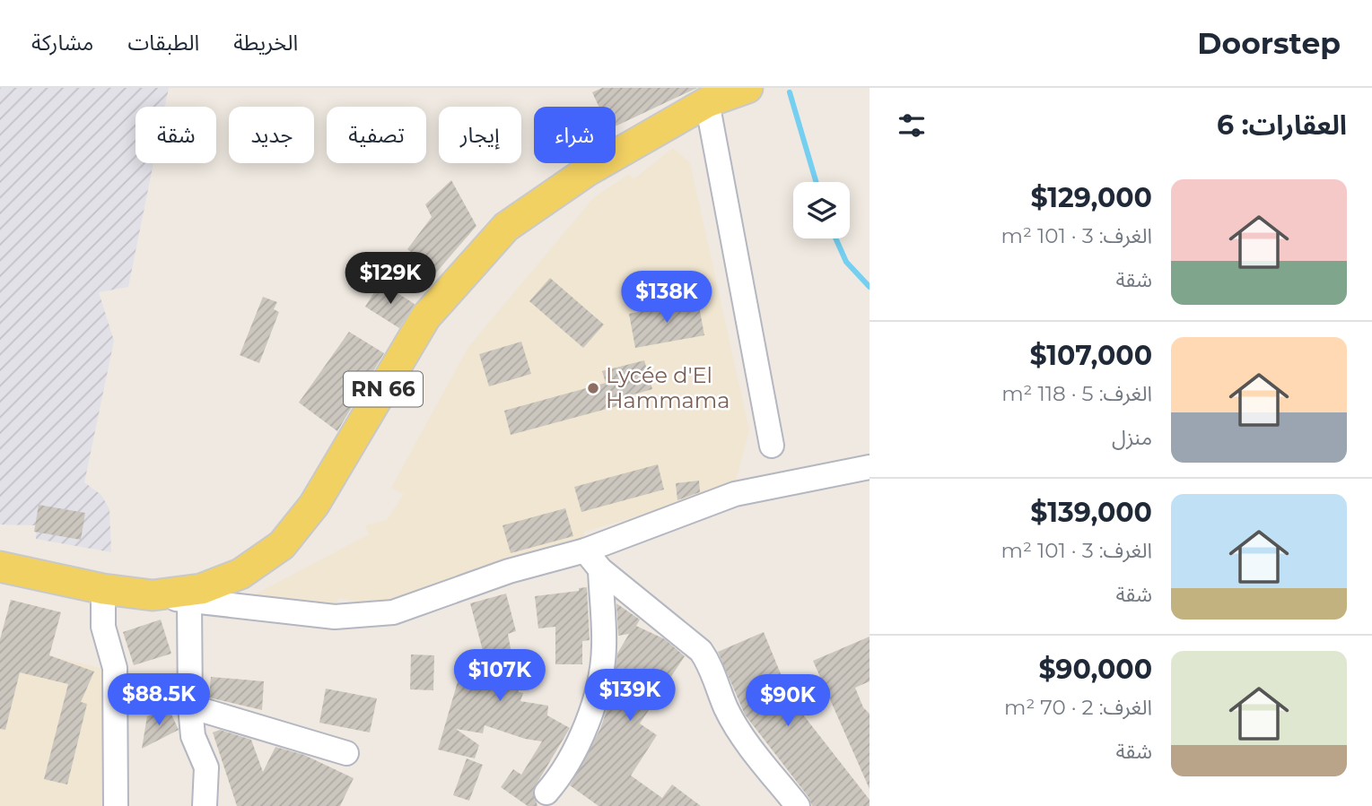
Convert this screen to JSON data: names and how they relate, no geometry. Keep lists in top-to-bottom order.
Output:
{
  "streets": {
    "main road": ["RN 66"]
  },
  "places": ["Lycée d'El Hammama"],
  "page": {
    "header": "Doorstep",
    "nav": ["الخريطة", "الطبقات", "مشاركة"],
    "heading": "العقارات: 6",
    "chip": [
      "شراء",
      "إيجار",
      "تصفية",
      "جديد",
      "شقة"
    ],
    "list": [
      {
        "name": "$129,000",
        "note": "الغرف: 3 · 101 m² · شقة"
      },
      {
        "name": "$107,000",
        "note": "الغرف: 5 · 118 m² · منزل"
      },
      {
        "name": "$139,000",
        "note": "الغرف: 3 · 101 m² · شقة"
      },
      {
        "name": "$90,000",
        "note": "الغرف: 2 · 70 m² · شقة"
      }
    ],
    "price": [
      "$129K",
      "$138K",
      "$107K",
      "$139K",
      "$88.5K",
      "$90K"
    ]
  }
}
